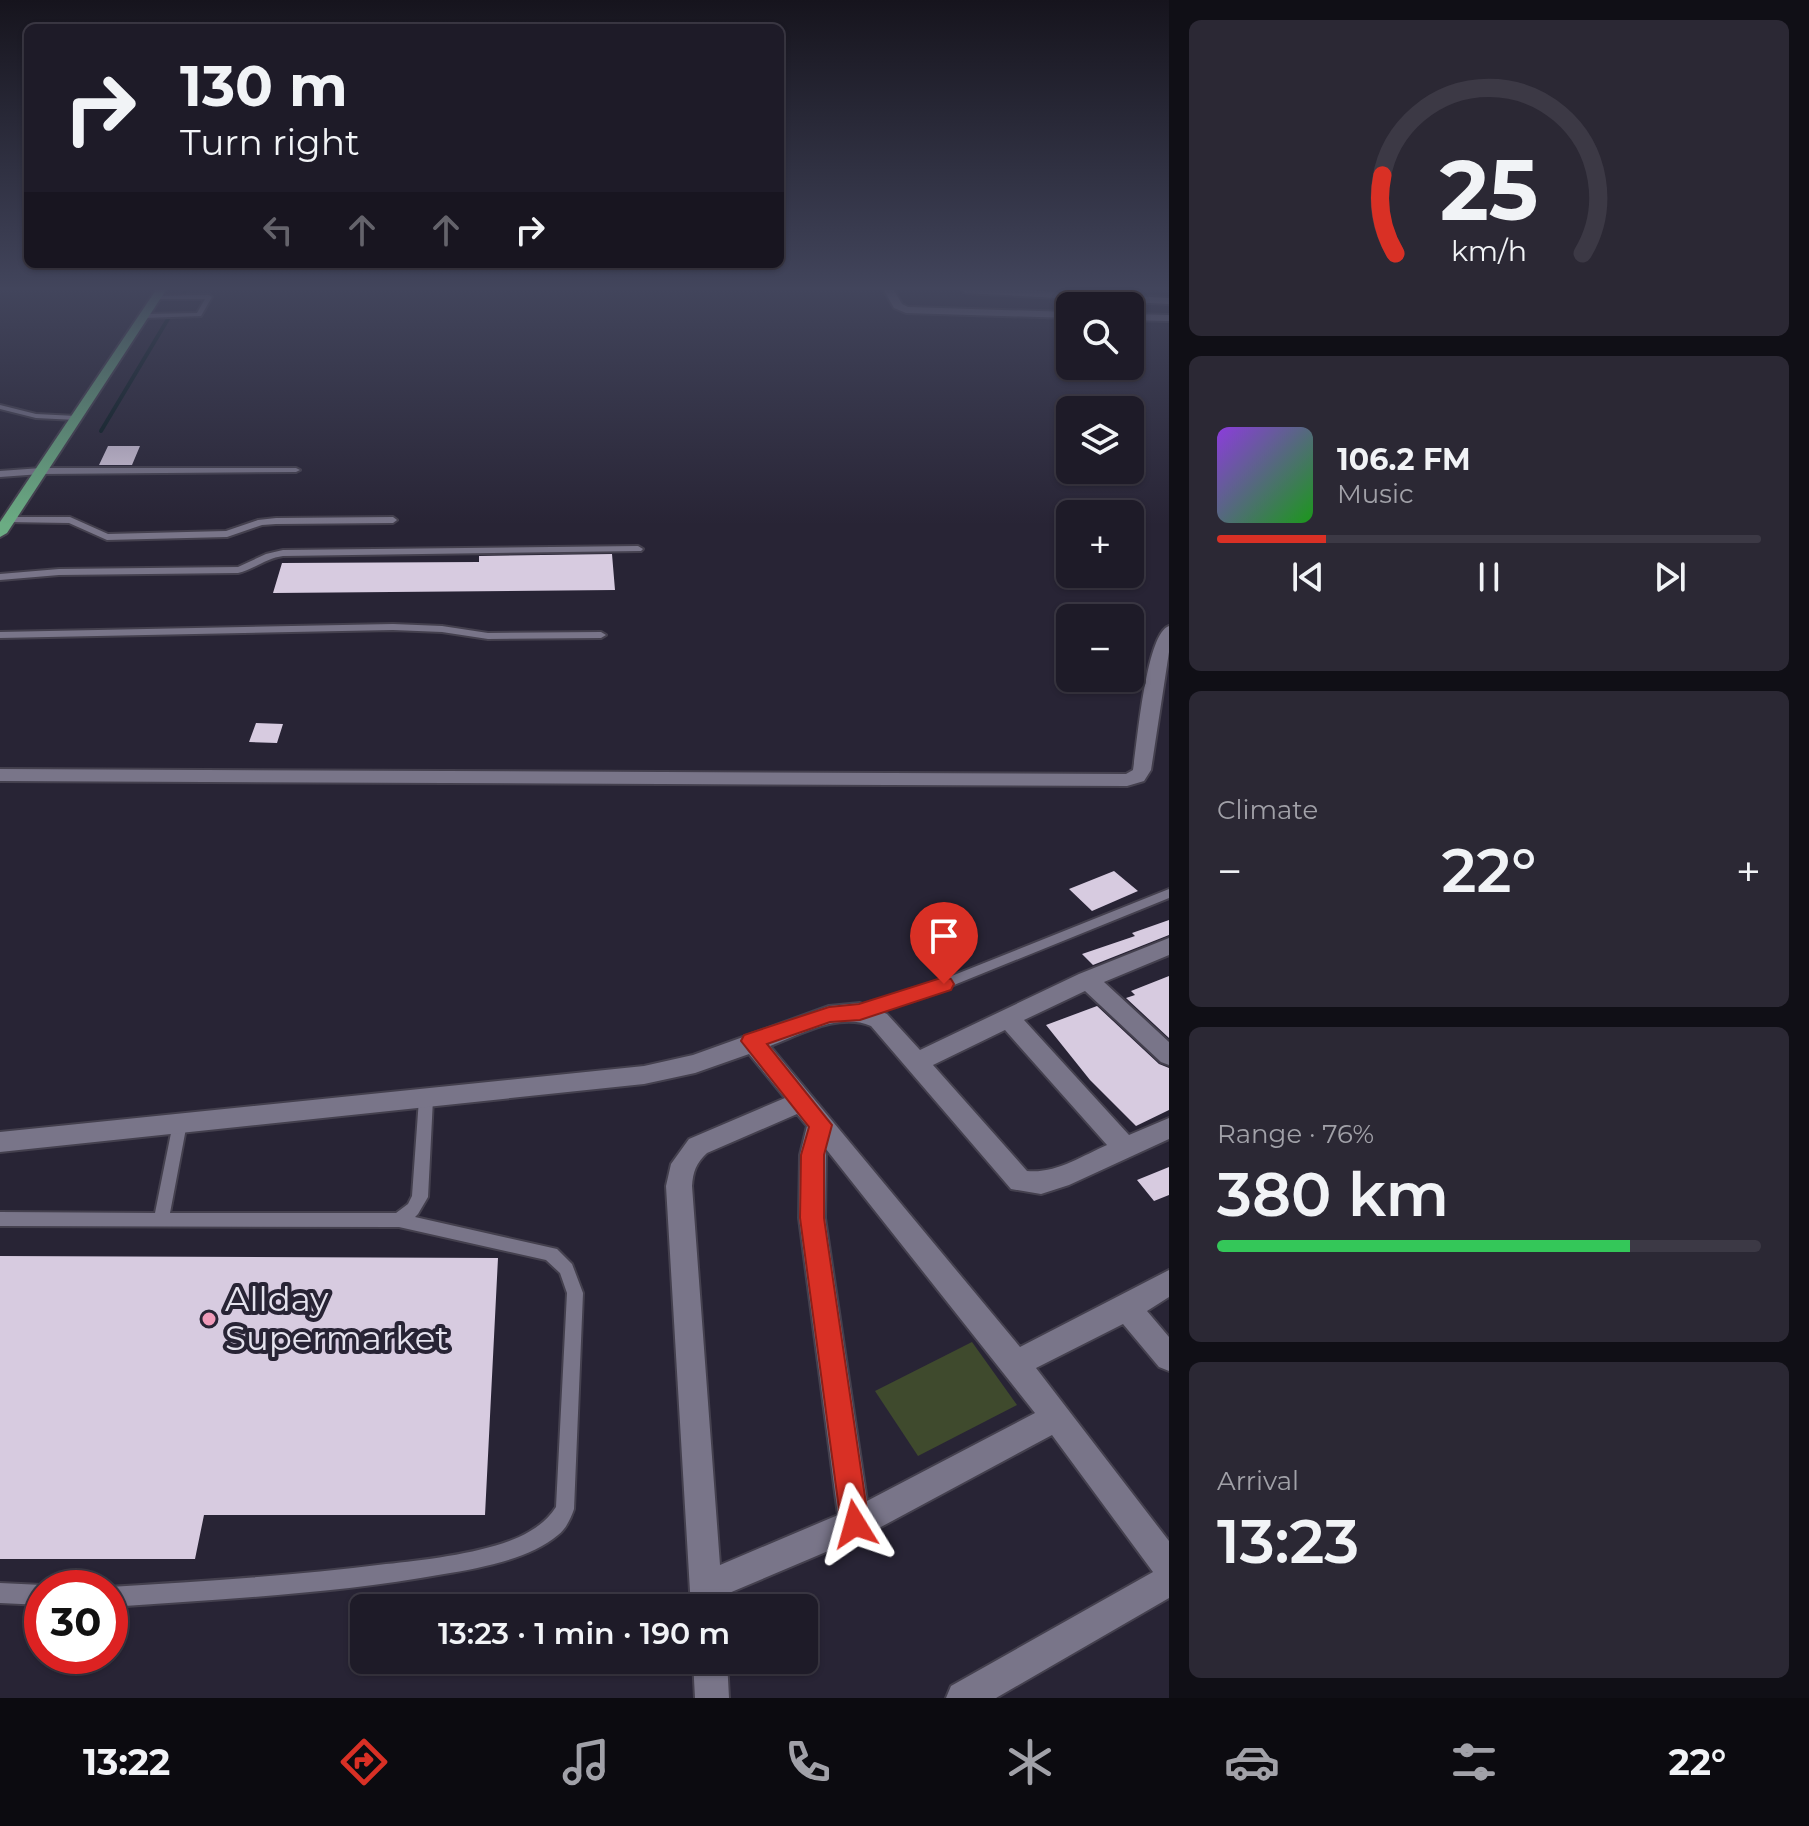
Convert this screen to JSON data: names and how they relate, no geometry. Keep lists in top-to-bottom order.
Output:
{
  "places": ["Allday Supermarket"],
  "page": {
    "turn": ["130 m", "Turn right"],
    "map_buttons": ["+", "−"],
    "song": ["106.2 FM", "Music"],
    "tile": [
      "Climate",
      ["Range · 76%", "380 km"],
      ["Arrival", "13:23"]
    ],
    "heat": ["−", "22°", "+"],
    "limit": "30",
    "trip": "13:23 · 1 min · 190 m",
    "tabs": ["13:22", "22°"],
    "gauge": ["25", "km/h"]
  }
}
